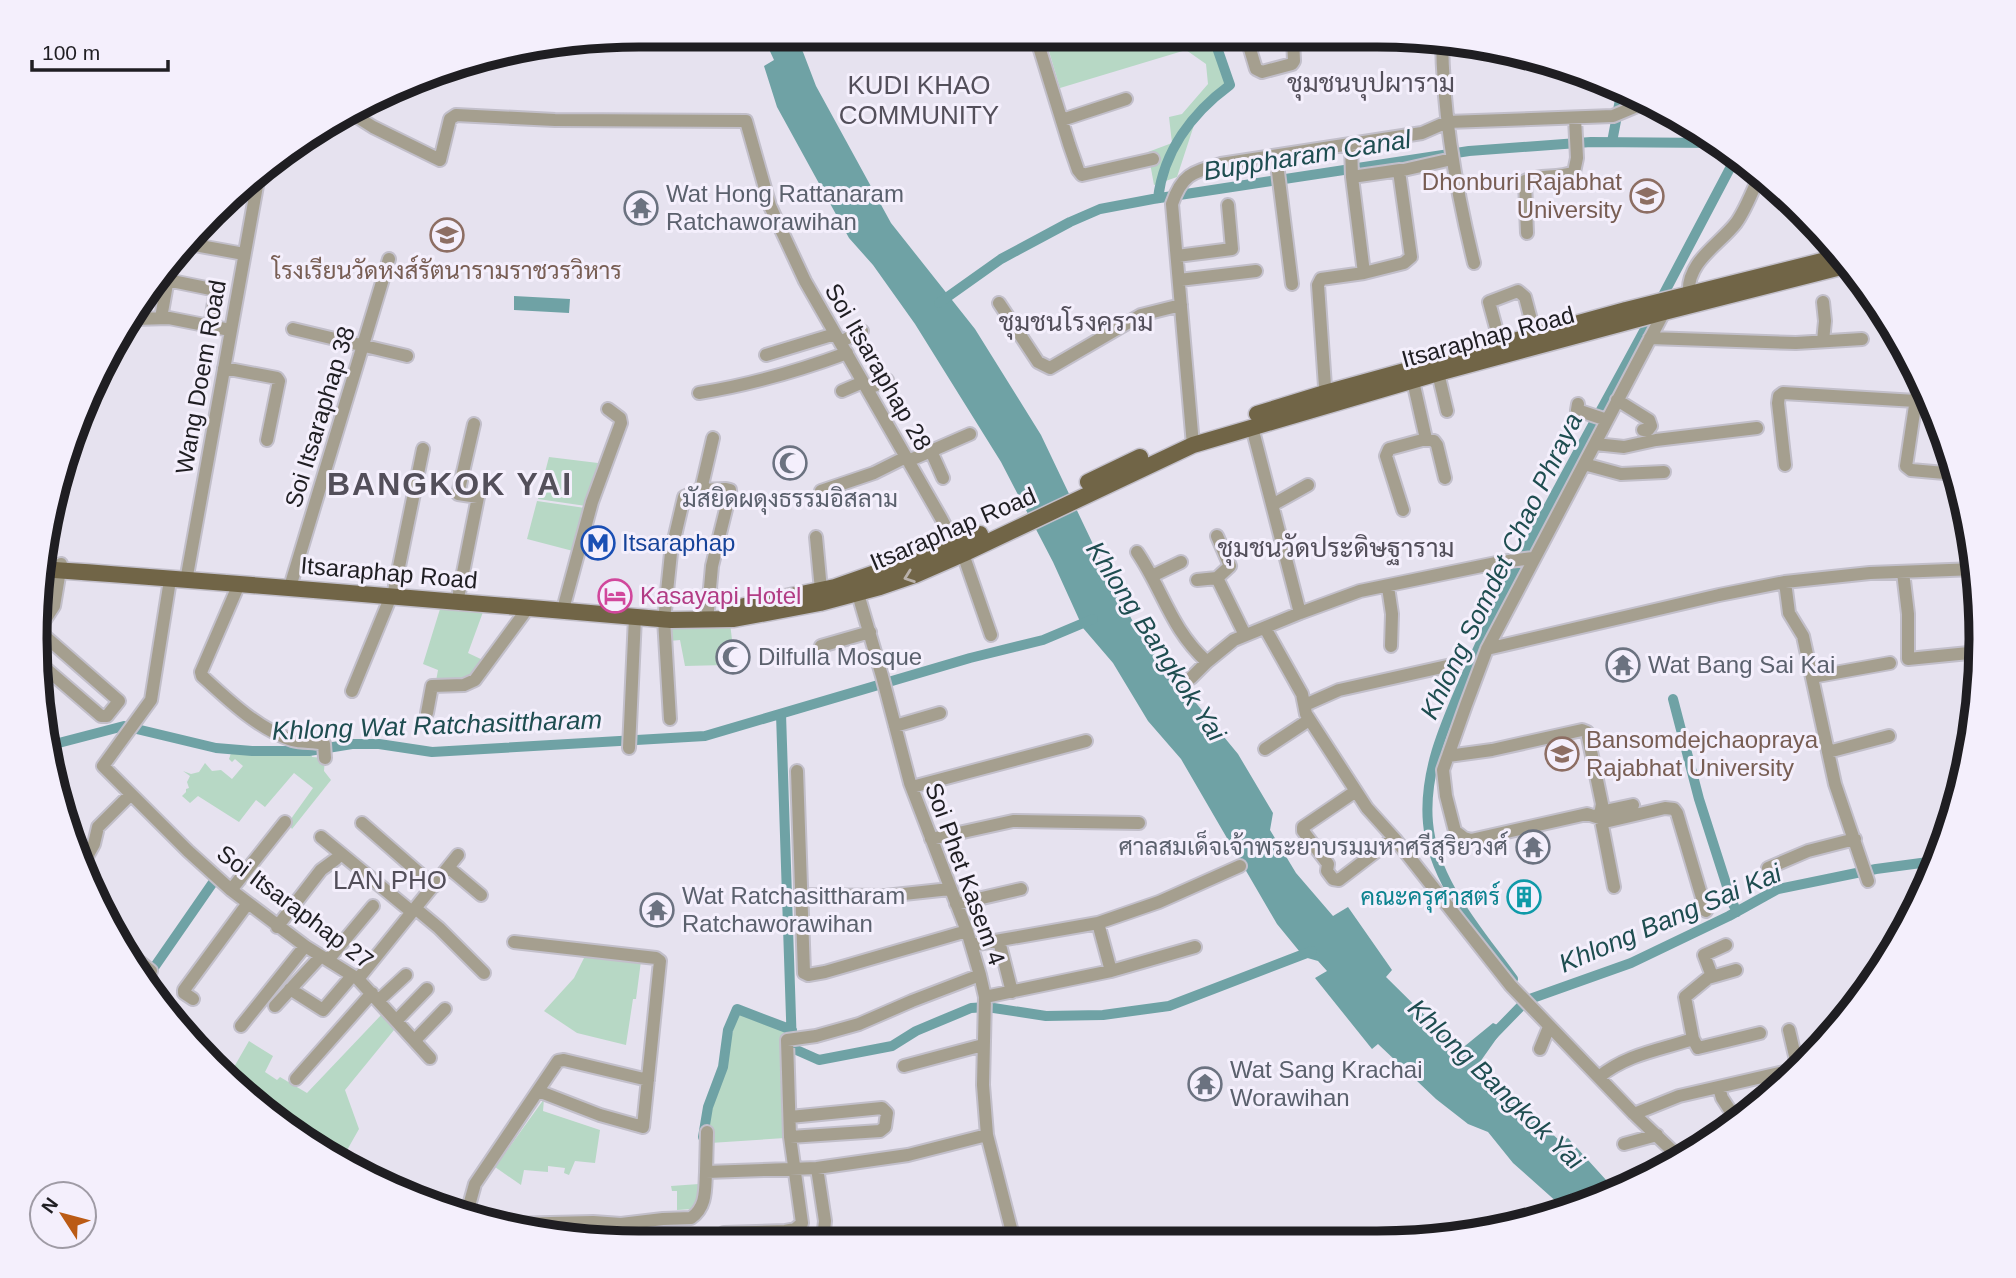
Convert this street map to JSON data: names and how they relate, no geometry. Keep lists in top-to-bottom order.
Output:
{
  "streets": {
    "main road": ["Itsaraphap Road"],
    "street": [
      "Soi Itsaraphap 28",
      "Wang Doem Road",
      "Soi Itsaraphap 38",
      "Soi Phet Kasem 4",
      "Soi Itsaraphap 27"
    ]
  },
  "crossings": [
    ["Itsaraphap Road", "Soi Itsaraphap 28"],
    ["Itsaraphap Road", "Wang Doem Road"],
    ["Itsaraphap Road", "Soi Itsaraphap 38"],
    ["Itsaraphap Road", "Soi Phet Kasem 4"],
    ["Itsaraphap Road", "Soi Itsaraphap 27"],
    ["Wang Doem Road", "Soi Itsaraphap 27"]
  ],
  "districts": [
    "ชุมชนบุปผาราม",
    "KUDI KHAO COMMUNITY",
    "ชุมชนโรงคราม",
    "BANGKOK YAI",
    "ชุมชนวัดประดิษฐาราม",
    "LAN PHO"
  ],
  "water": [
    "Buppharam Canal",
    "Khlong Somdet Chao Phraya",
    "Khlong Bangkok Yai",
    "Khlong Wat Ratchasittharam",
    "Khlong Bang Sai Kai"
  ],
  "places": {
    "school or university": ["Dhonburi Rajabhat University", "โรงเรียนวัดหงส์รัตนารามราชวรวิหาร", "Bansomdejchaopraya Rajabhat University"],
    "temple": [
      "Wat Hong Rattanaram Ratchaworawihan",
      "Wat Bang Sai Kai",
      "ศาลสมเด็จเจ้าพระยาบรมมหาศรีสุริยวงศ์",
      "Wat Ratchasittharam Ratchaworawihan",
      "Wat Sang Krachai Worawihan"
    ],
    "mosque": ["มัสยิดผดุงธรรมอิสลาม", "Dilfulla Mosque"],
    "metro station": ["Itsaraphap"],
    "hotel": ["Kasayapi Hotel"],
    "building": ["คณะครุศาสตร์"]
  },
  "scale_bar": "100 m",
  "north": "top left"
}
